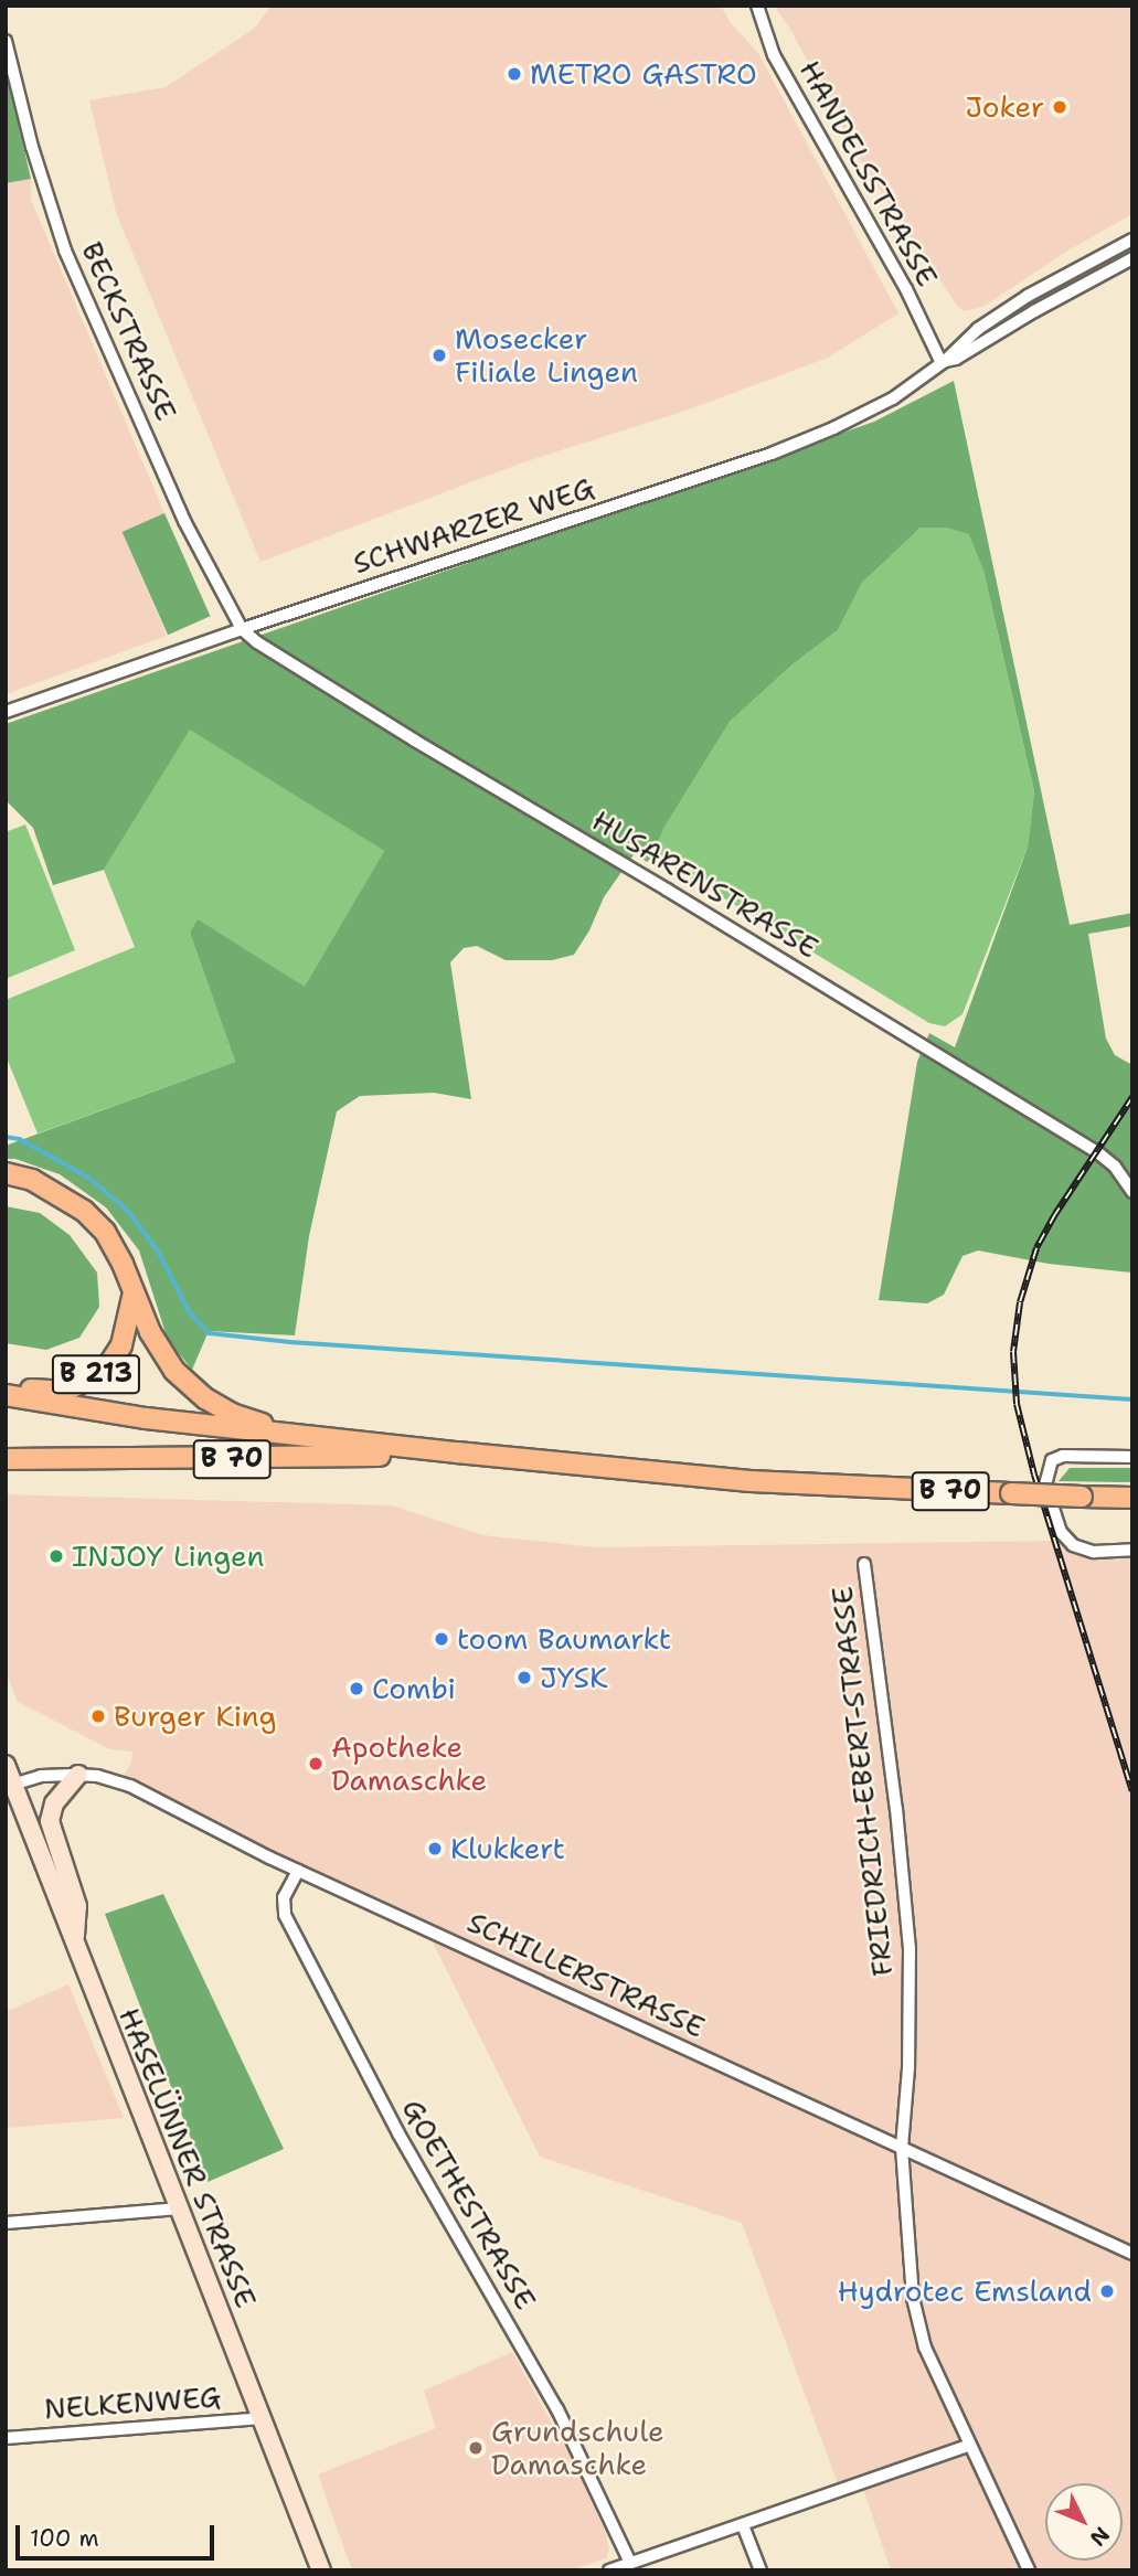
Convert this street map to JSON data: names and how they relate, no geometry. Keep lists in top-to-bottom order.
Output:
{
  "streets": {
    "main road": ["B 213", "B 70"],
    "street": [
      "HANDELSSTRASSE",
      "BECKSTRASSE",
      "SCHWARZER WEG",
      "HUSARENSTRASSE",
      "FRIEDRICH-EBERT-STRASSE",
      "SCHILLERSTRASSE",
      "HASELÜNNER STRASSE",
      "GOETHESTRASSE",
      "NELKENWEG"
    ]
  },
  "crossings": [
    ["HANDELSSTRASSE", "SCHWARZER WEG"],
    ["BECKSTRASSE", "SCHWARZER WEG"],
    ["BECKSTRASSE", "HUSARENSTRASSE"],
    ["SCHWARZER WEG", "HUSARENSTRASSE"],
    ["B 213", "B 70"],
    ["FRIEDRICH-EBERT-STRASSE", "SCHILLERSTRASSE"],
    ["SCHILLERSTRASSE", "HASELÜNNER STRASSE"],
    ["SCHILLERSTRASSE", "GOETHESTRASSE"],
    ["HASELÜNNER STRASSE", "NELKENWEG"]
  ],
  "places": [
    "METRO GASTRO",
    "Joker",
    "Mosecker Filiale Lingen",
    "INJOY Lingen",
    "toom Baumarkt",
    "JYSK",
    "Combi",
    "Burger King",
    "Apotheke Damaschke",
    "Klukkert",
    "Hydrotec Emsland",
    "Grundschule Damaschke"
  ],
  "scale_bar": "100 m",
  "north": "bottom right"
}
